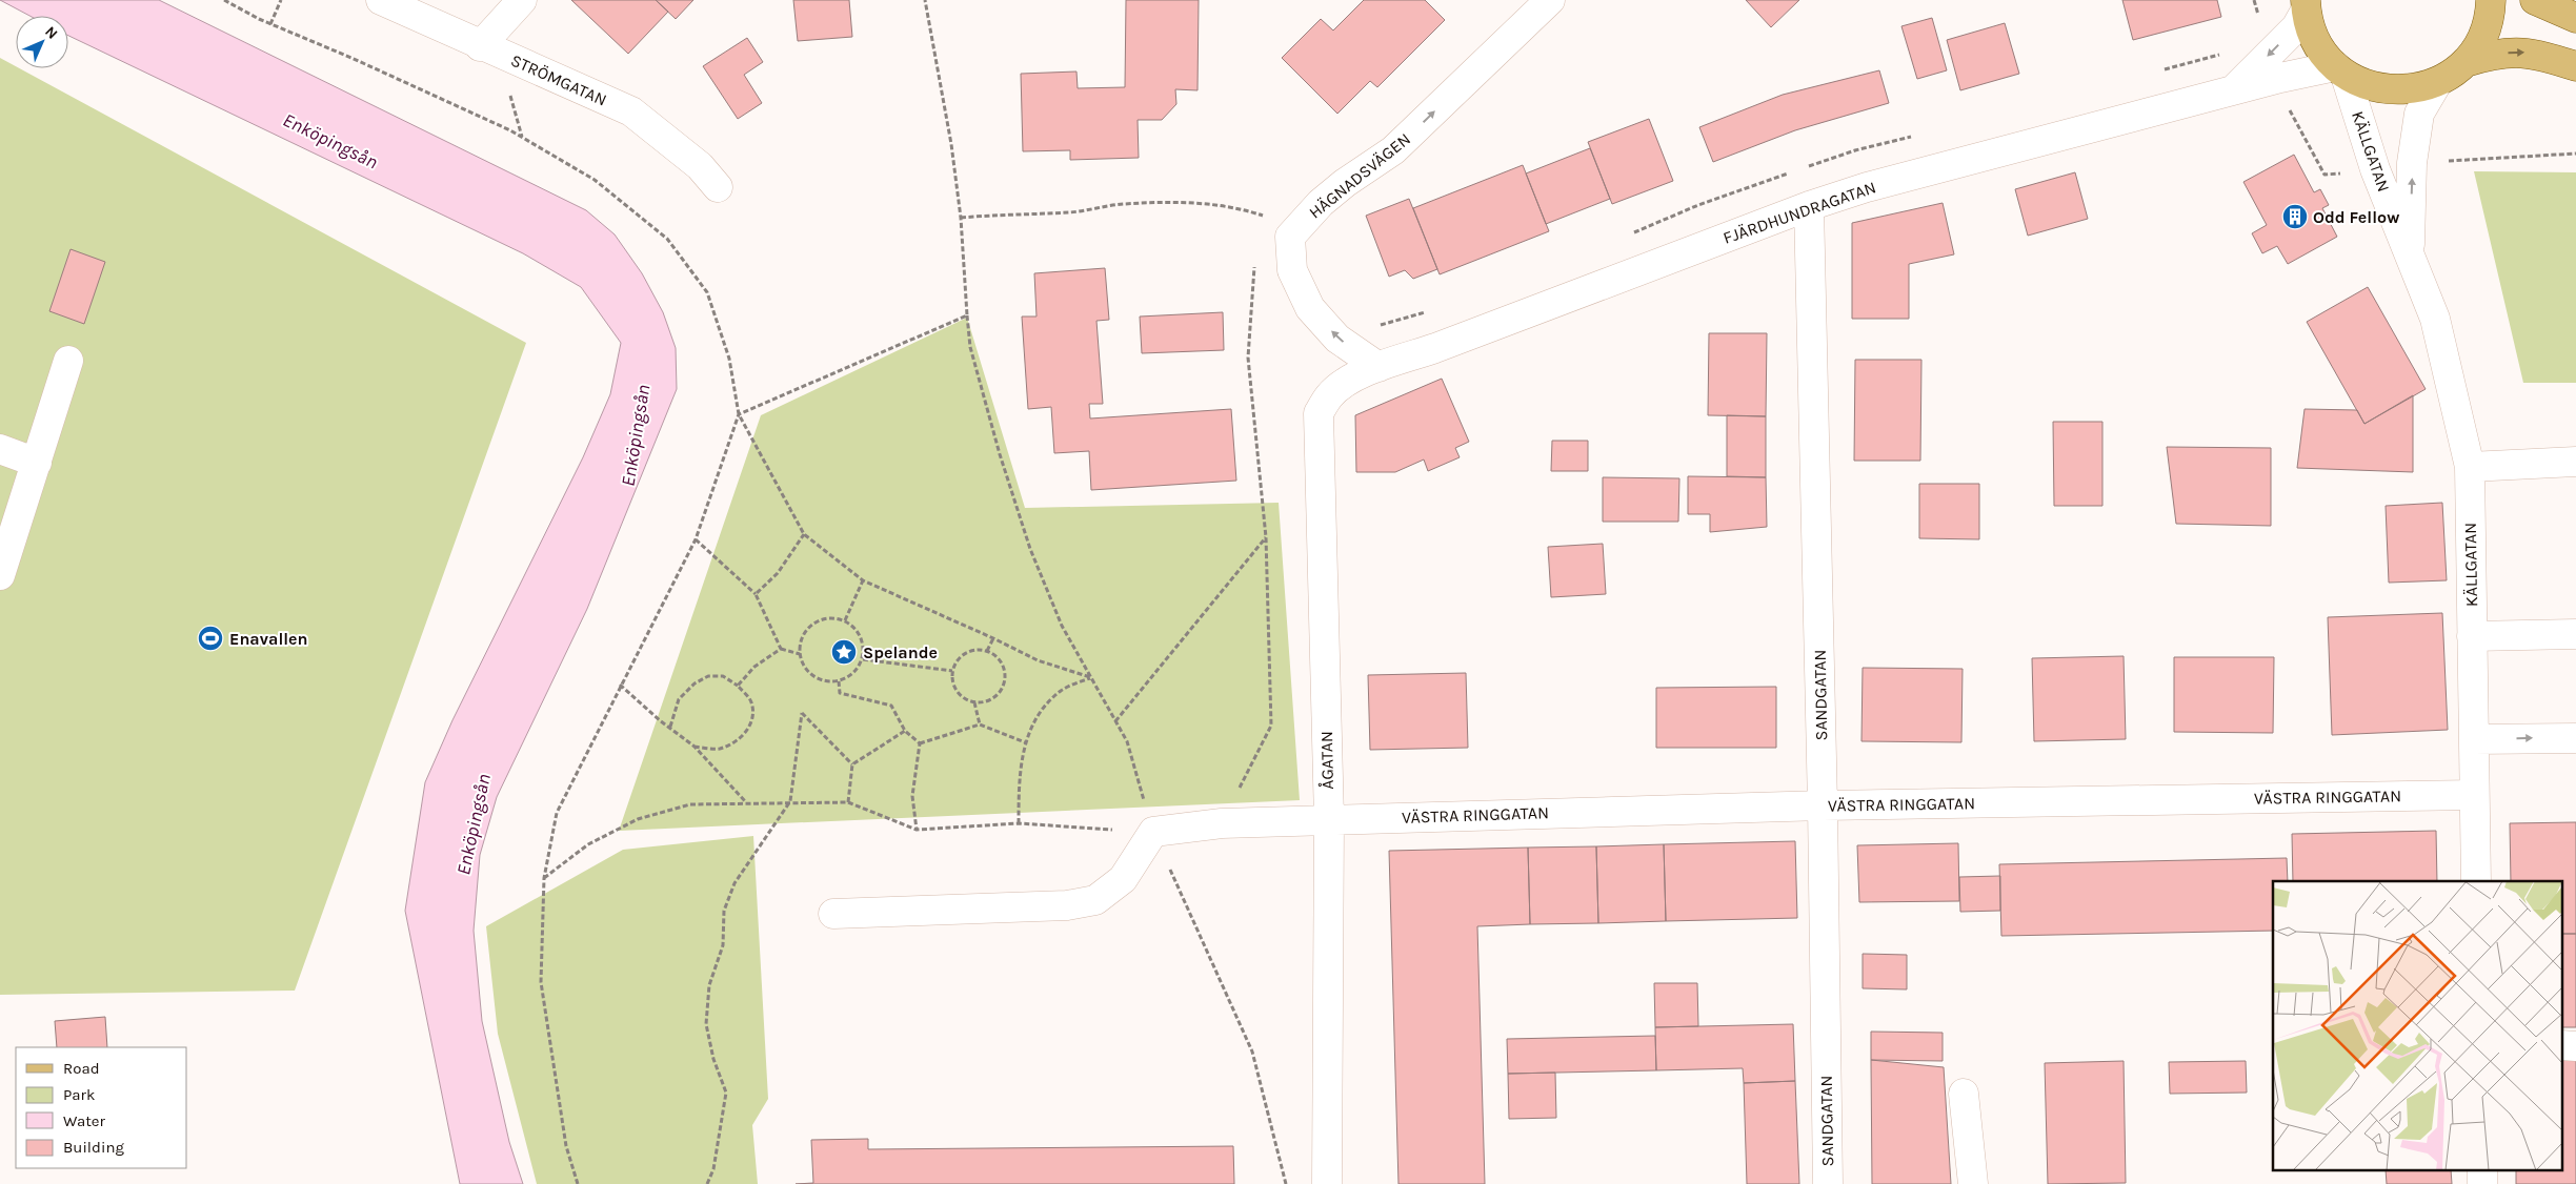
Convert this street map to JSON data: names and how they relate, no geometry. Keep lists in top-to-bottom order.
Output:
{
  "streets": {
    "street": [
      "STRÖMGATAN",
      "KÄLLGATAN",
      "HÄGNADSVÄGEN",
      "FJÄRDHUNDRAGATAN",
      "SANDGATAN",
      "ÅGATAN",
      "VÄSTRA RINGGATAN"
    ]
  },
  "crossings": [
    ["KÄLLGATAN", "FJÄRDHUNDRAGATAN"],
    ["KÄLLGATAN", "VÄSTRA RINGGATAN"],
    ["FJÄRDHUNDRAGATAN", "SANDGATAN"],
    ["FJÄRDHUNDRAGATAN", "ÅGATAN"],
    ["SANDGATAN", "VÄSTRA RINGGATAN"],
    ["ÅGATAN", "VÄSTRA RINGGATAN"]
  ],
  "one_way": ["HÄGNADSVÄGEN"],
  "water": ["Enköpingsån"],
  "places": {
    "building": ["Odd Fellow"],
    "sports": ["Enavallen"],
    "place": ["Spelande"]
  },
  "legend": [
    "Road",
    "Park",
    "Water",
    "Building"
  ],
  "north": "top right"
}
